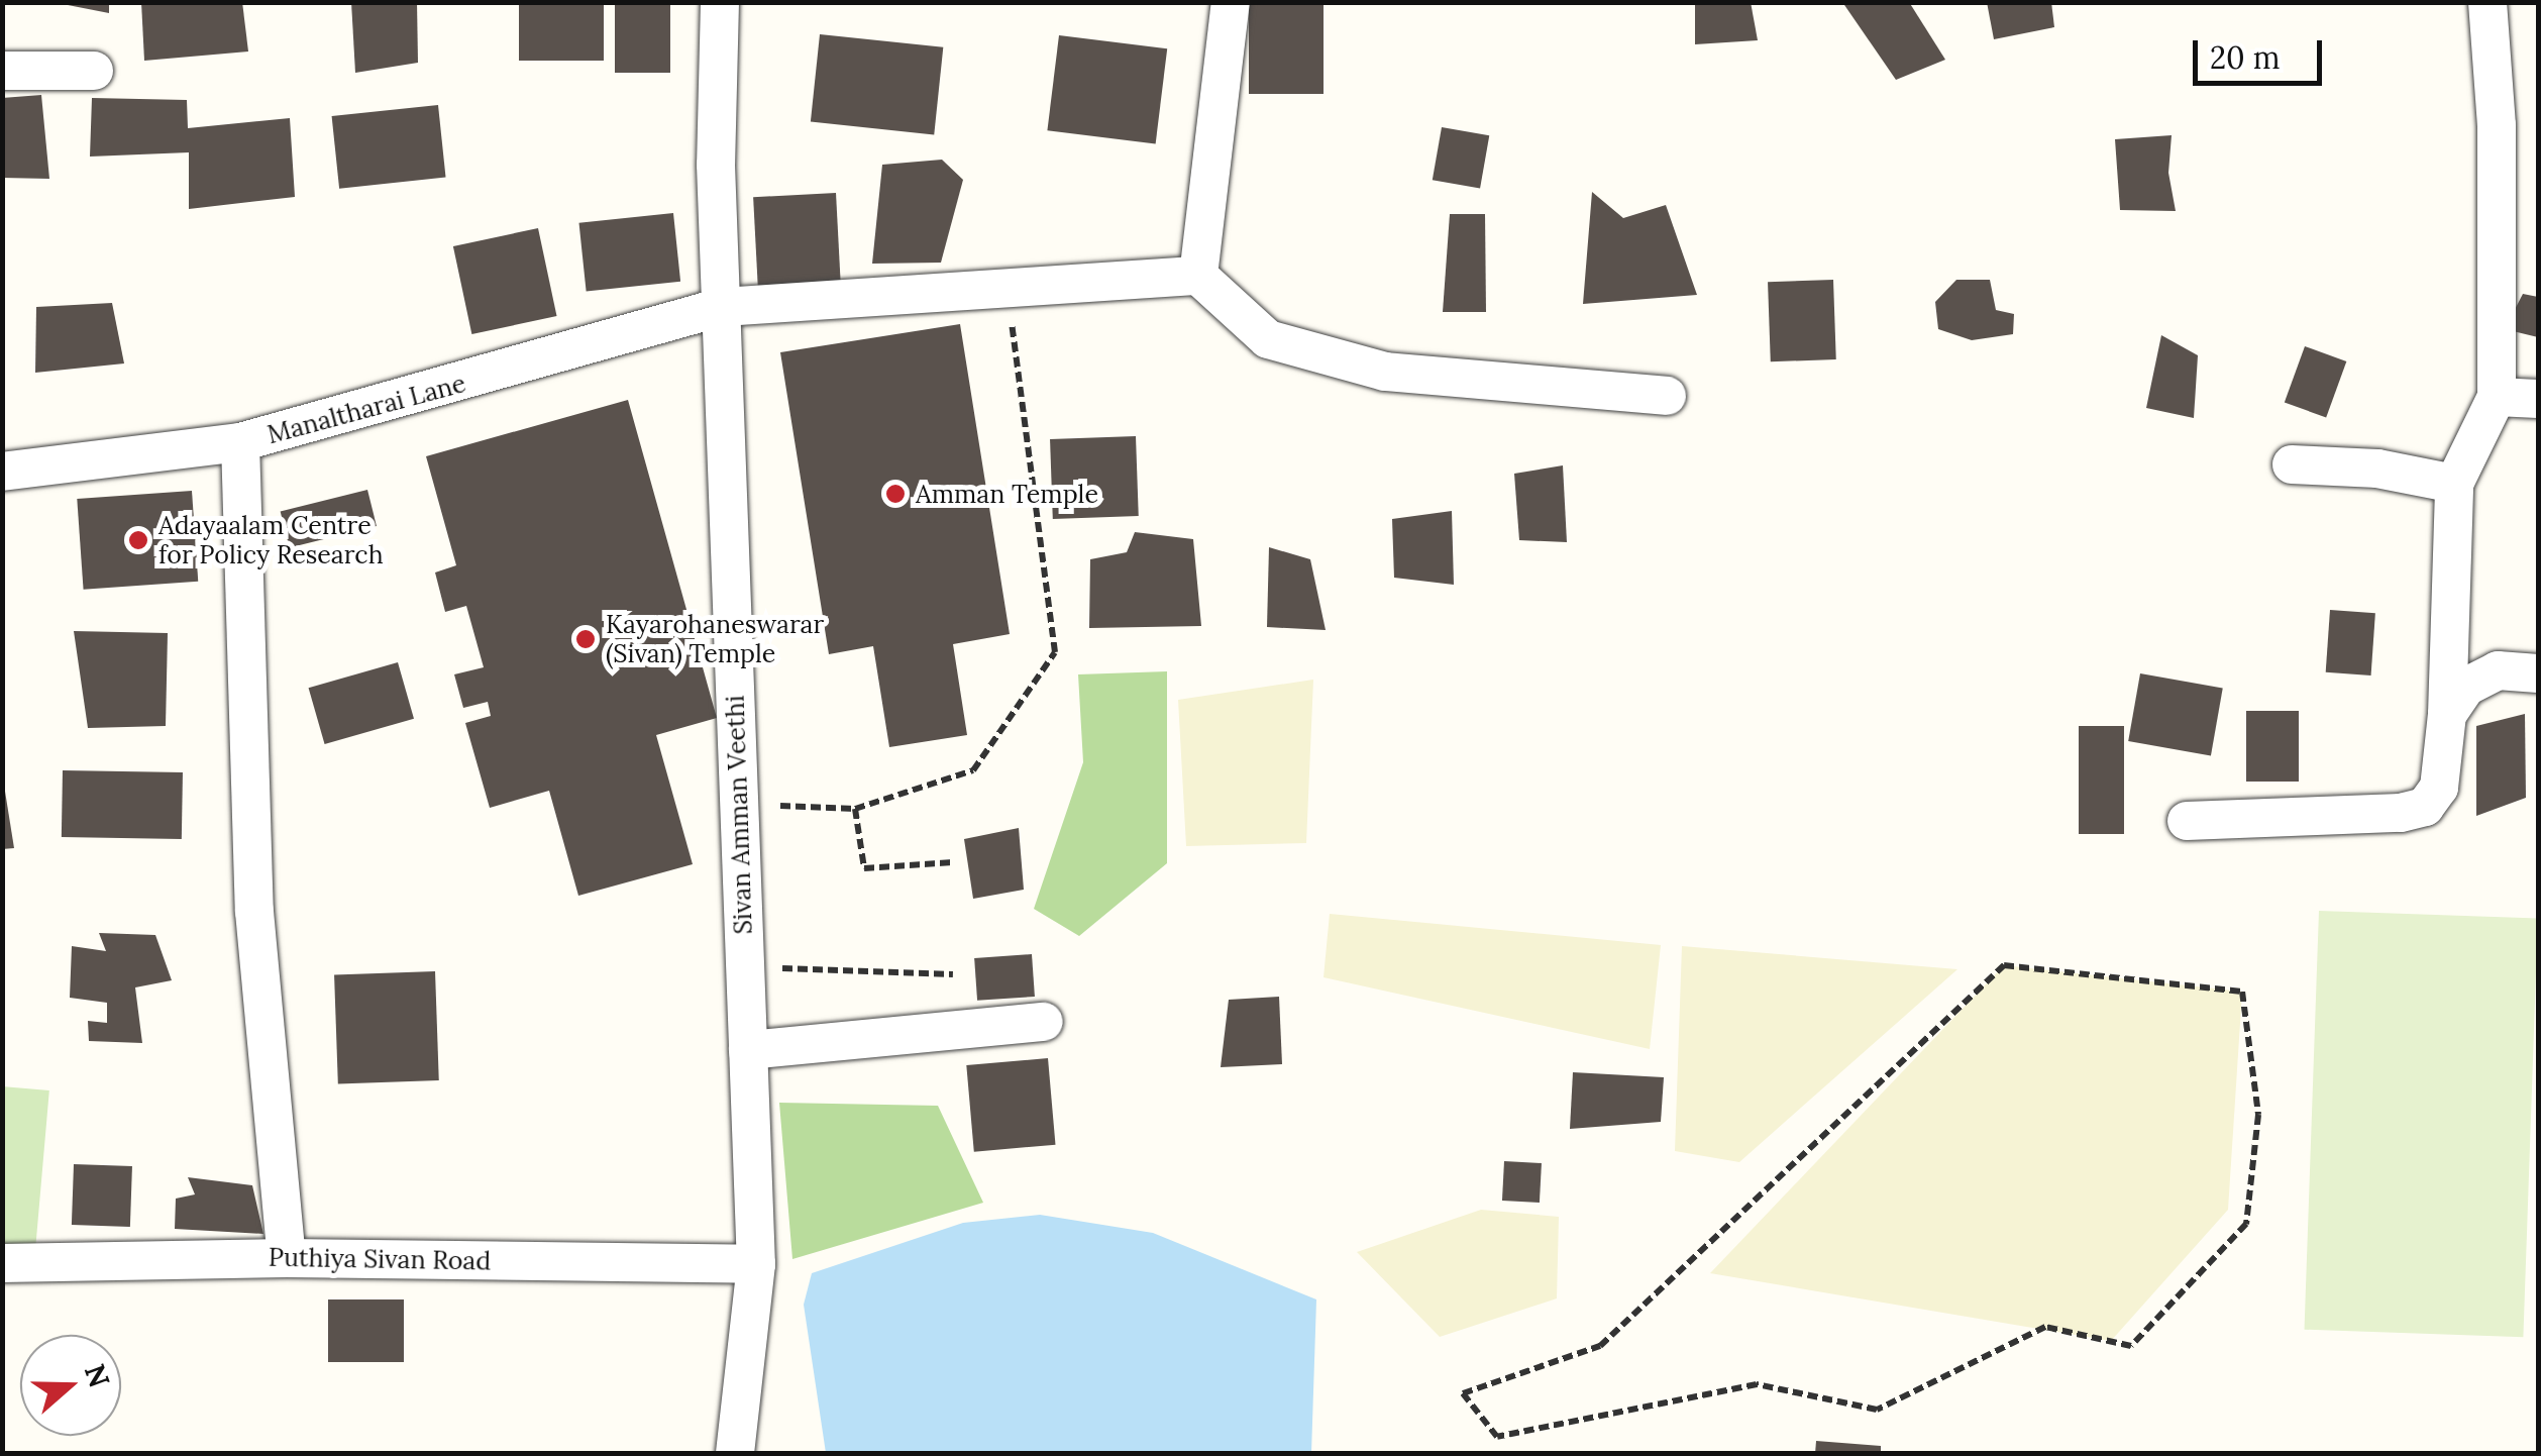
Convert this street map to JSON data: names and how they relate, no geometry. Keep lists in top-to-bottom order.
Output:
{
  "streets": {
    "street": ["Manaltharai Lane", "Sivan Amman Veethi", "Puthiya Sivan Road"]
  },
  "crossings": [
    ["Manaltharai Lane", "Sivan Amman Veethi"],
    ["Sivan Amman Veethi", "Puthiya Sivan Road"]
  ],
  "places": ["Amman Temple", "Adayaalam Centre for Policy Research", "Kayarohaneswarar (Sivan) Temple"],
  "scale_bar": "20 m",
  "north": "right"
}
